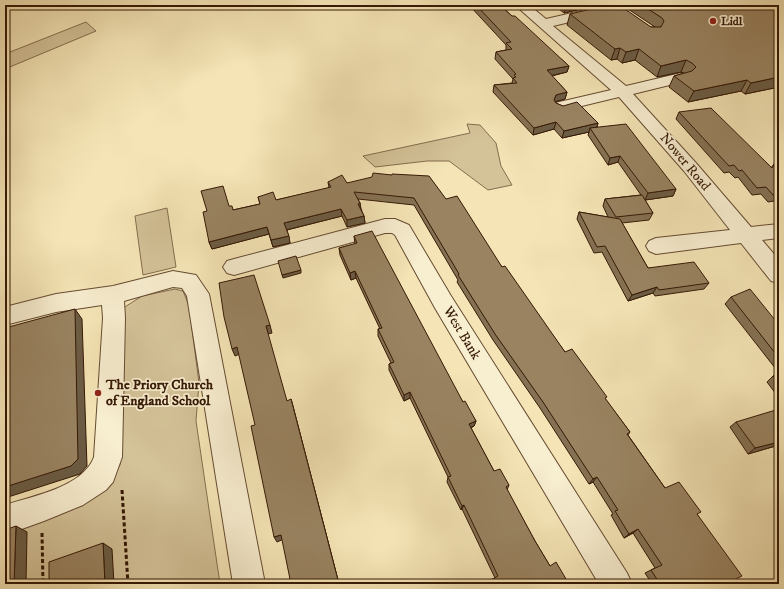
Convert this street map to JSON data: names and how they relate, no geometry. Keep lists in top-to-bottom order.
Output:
{
  "streets": {
    "street": ["Nower Road", "West Bank"]
  },
  "places": ["Lidl", "The Priory Church of England School"]
}
